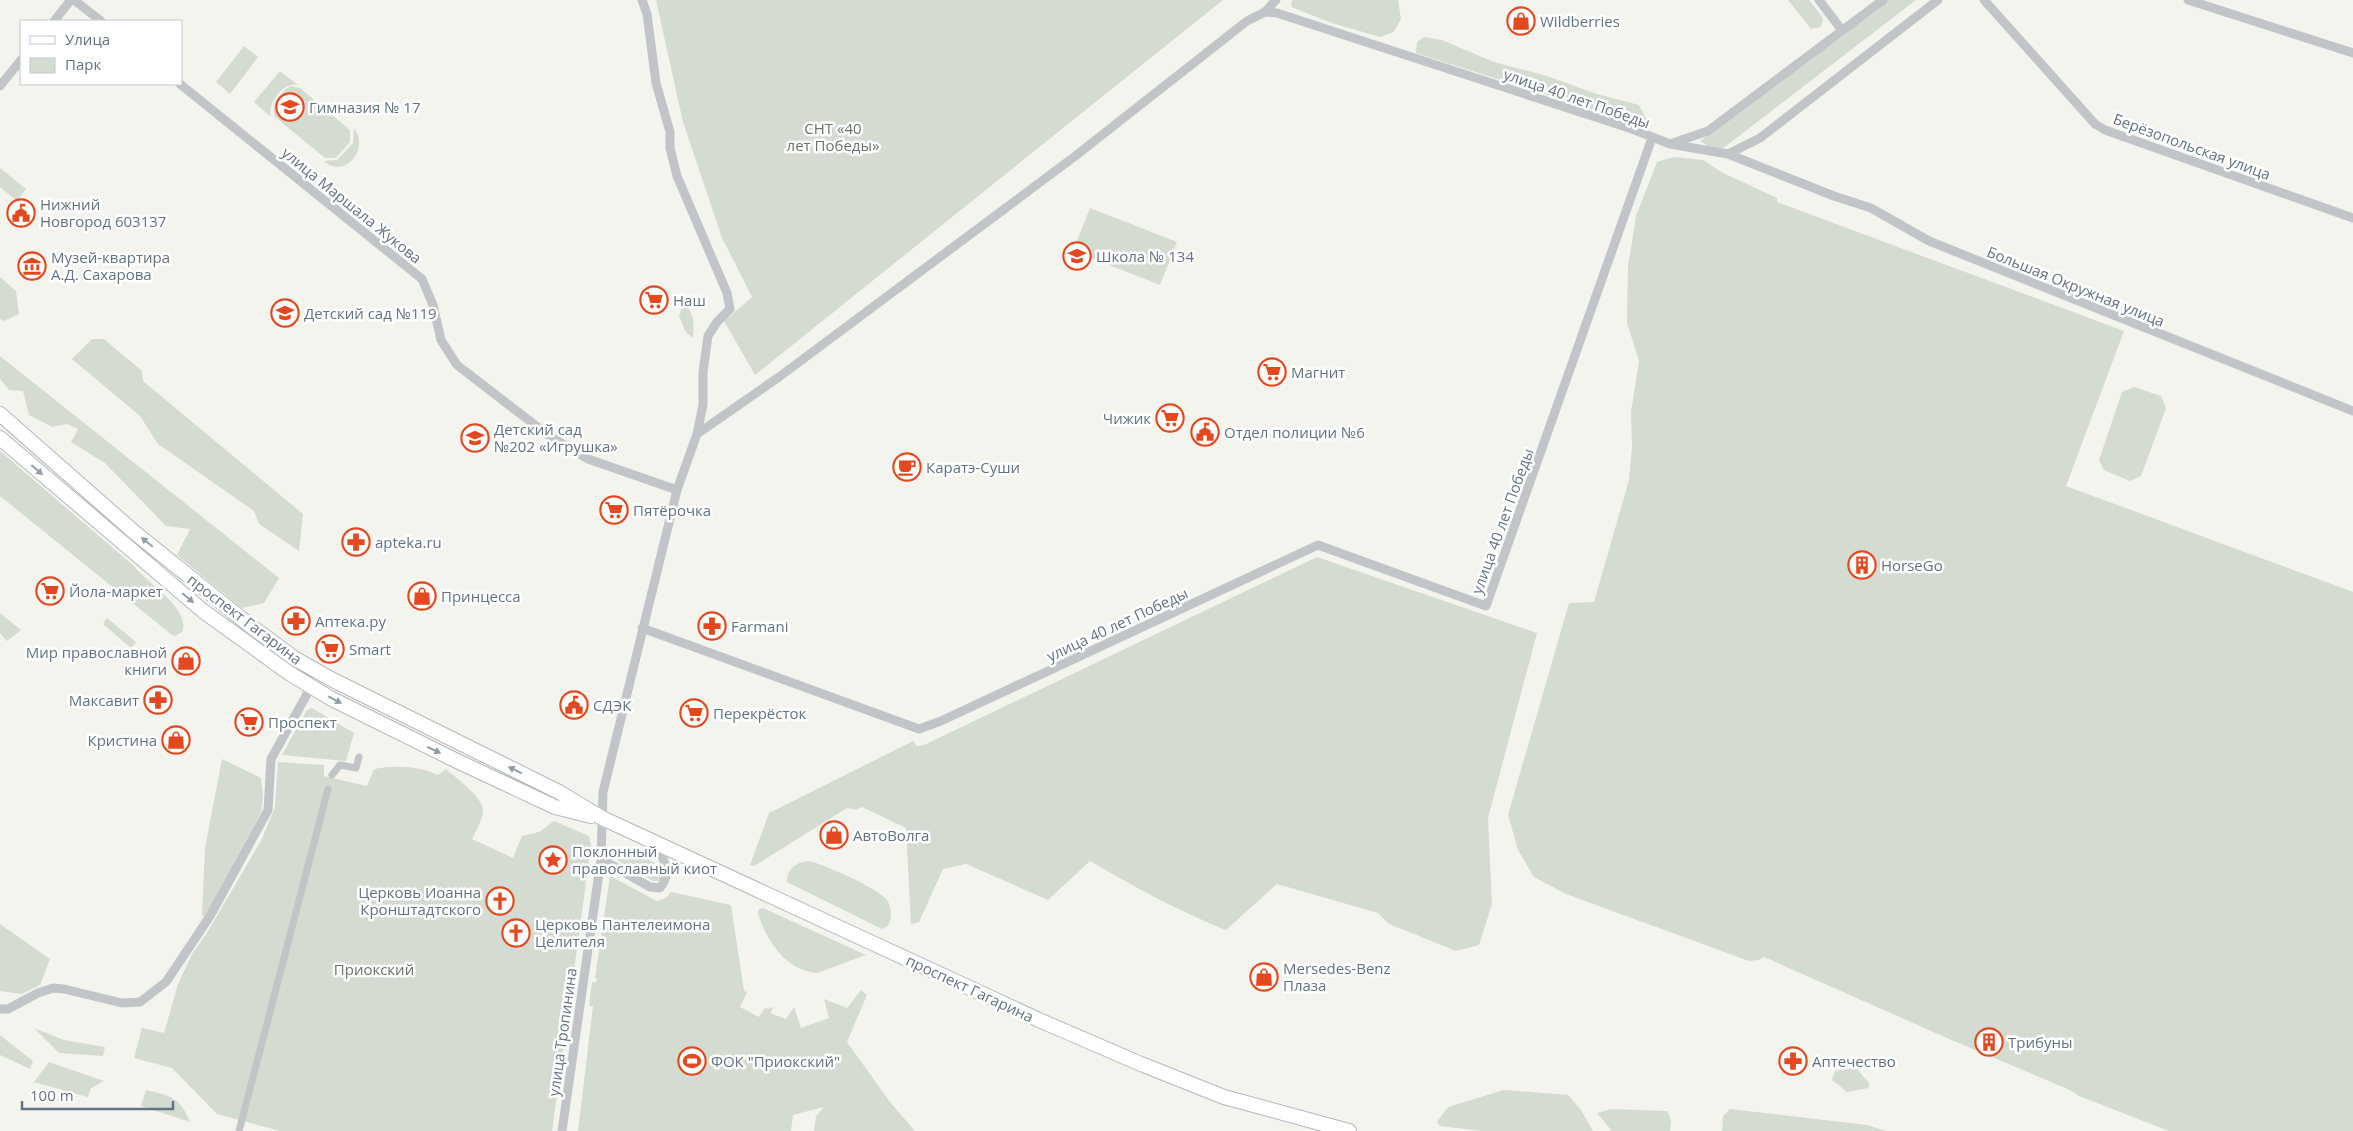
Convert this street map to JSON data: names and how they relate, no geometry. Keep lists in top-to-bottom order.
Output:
{
  "streets": {
    "main road": ["проспект Гагарина"],
    "street": [
      "улица 40 лет Победы",
      "Берёзопольская улица",
      "улица Маршала Жукова",
      "Большая Окружная улица",
      "улица Тропинина"
    ]
  },
  "crossings": [
    ["улица 40 лет Победы", "Большая Окружная улица"],
    ["улица 40 лет Победы", "улица Тропинина"],
    ["улица Маршала Жукова", "улица Тропинина"],
    ["проспект Гагарина", "улица Тропинина"]
  ],
  "parks": ["СНТ «40 лет Победы»", "Приокский"],
  "places": {
    "shop": [
      "Wildberries",
      "Принцесса",
      "Мир православной книги",
      "Кристина",
      "АвтоВолга",
      "Mersedes-Benz Плаза"
    ],
    "school or university": [
      "Гимназия № 17",
      "Школа № 134",
      "Детский сад №119",
      "Детский сад №202 «Игрушка»"
    ],
    "public building": ["Нижний Новгород 603137", "Отдел полиции №6", "СДЭК"],
    "museum": ["Музей-квартира А.Д. Сахарова"],
    "supermarket": [
      "Наш",
      "Магнит",
      "Чижик",
      "Пятёрочка",
      "Йола-маркет",
      "Smart",
      "Перекрёсток",
      "Проспект"
    ],
    "cafe": ["Каратэ-Суши"],
    "pharmacy": [
      "apteka.ru",
      "Аптека.ру",
      "Farmani",
      "Максавит",
      "Аптечество"
    ],
    "building": ["HorseGo", "Трибуны"],
    "place": ["Поклонный православный киот"],
    "church": ["Церковь Иоанна Кронштадтского", "Церковь Пантелеимона Целителя"],
    "sports": ["ФОК \"Приокский\""]
  },
  "legend": ["Улица", "Парк"],
  "scale_bar": "100 m"
}
